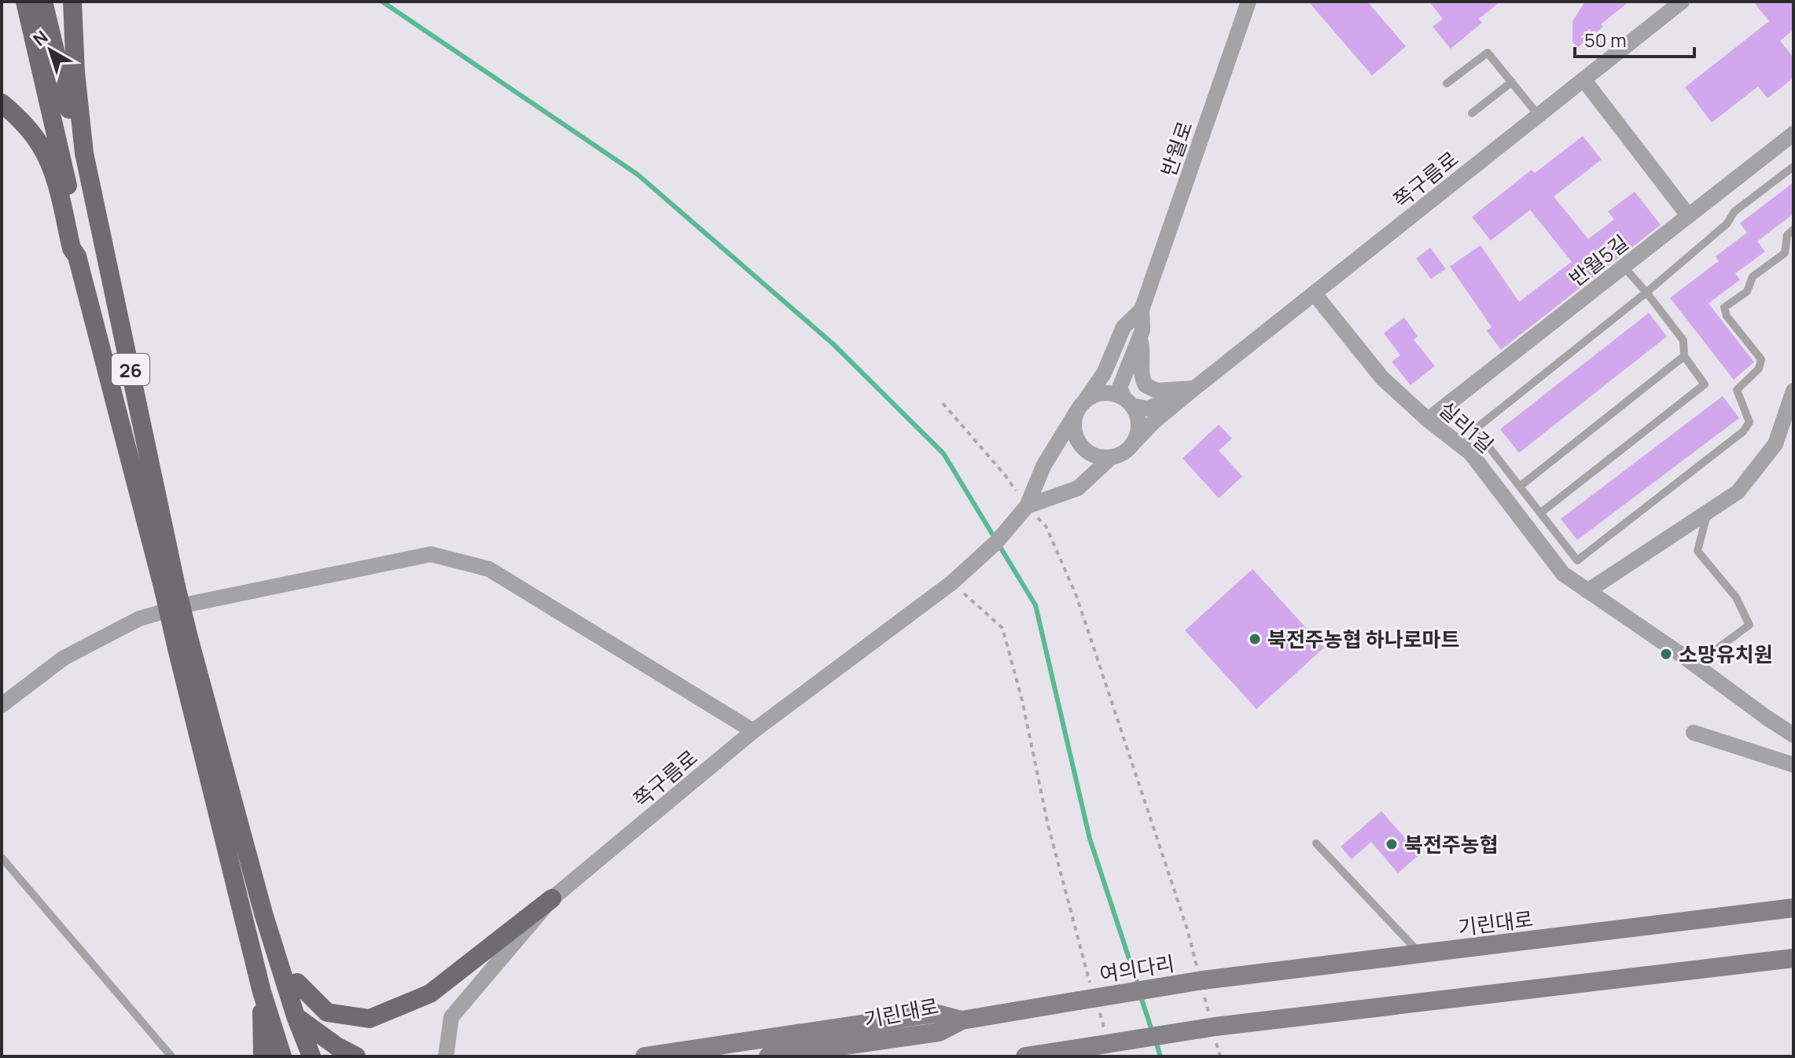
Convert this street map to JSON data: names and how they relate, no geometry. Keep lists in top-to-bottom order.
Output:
{
  "streets": {
    "main road": ["26"],
    "street": [
      "반월로",
      "쪽구름로",
      "반월5길",
      "실리1길",
      "기린대로",
      "여의다리"
    ]
  },
  "crossings": [
    ["쪽구름로", "실리1길"],
    ["반월5길", "실리1길"],
    ["기린대로", "여의다리"]
  ],
  "places": ["북전주농협 하나로마트", "소망유치원", "북전주농협"],
  "scale_bar": "50 m",
  "north": "top left"
}
